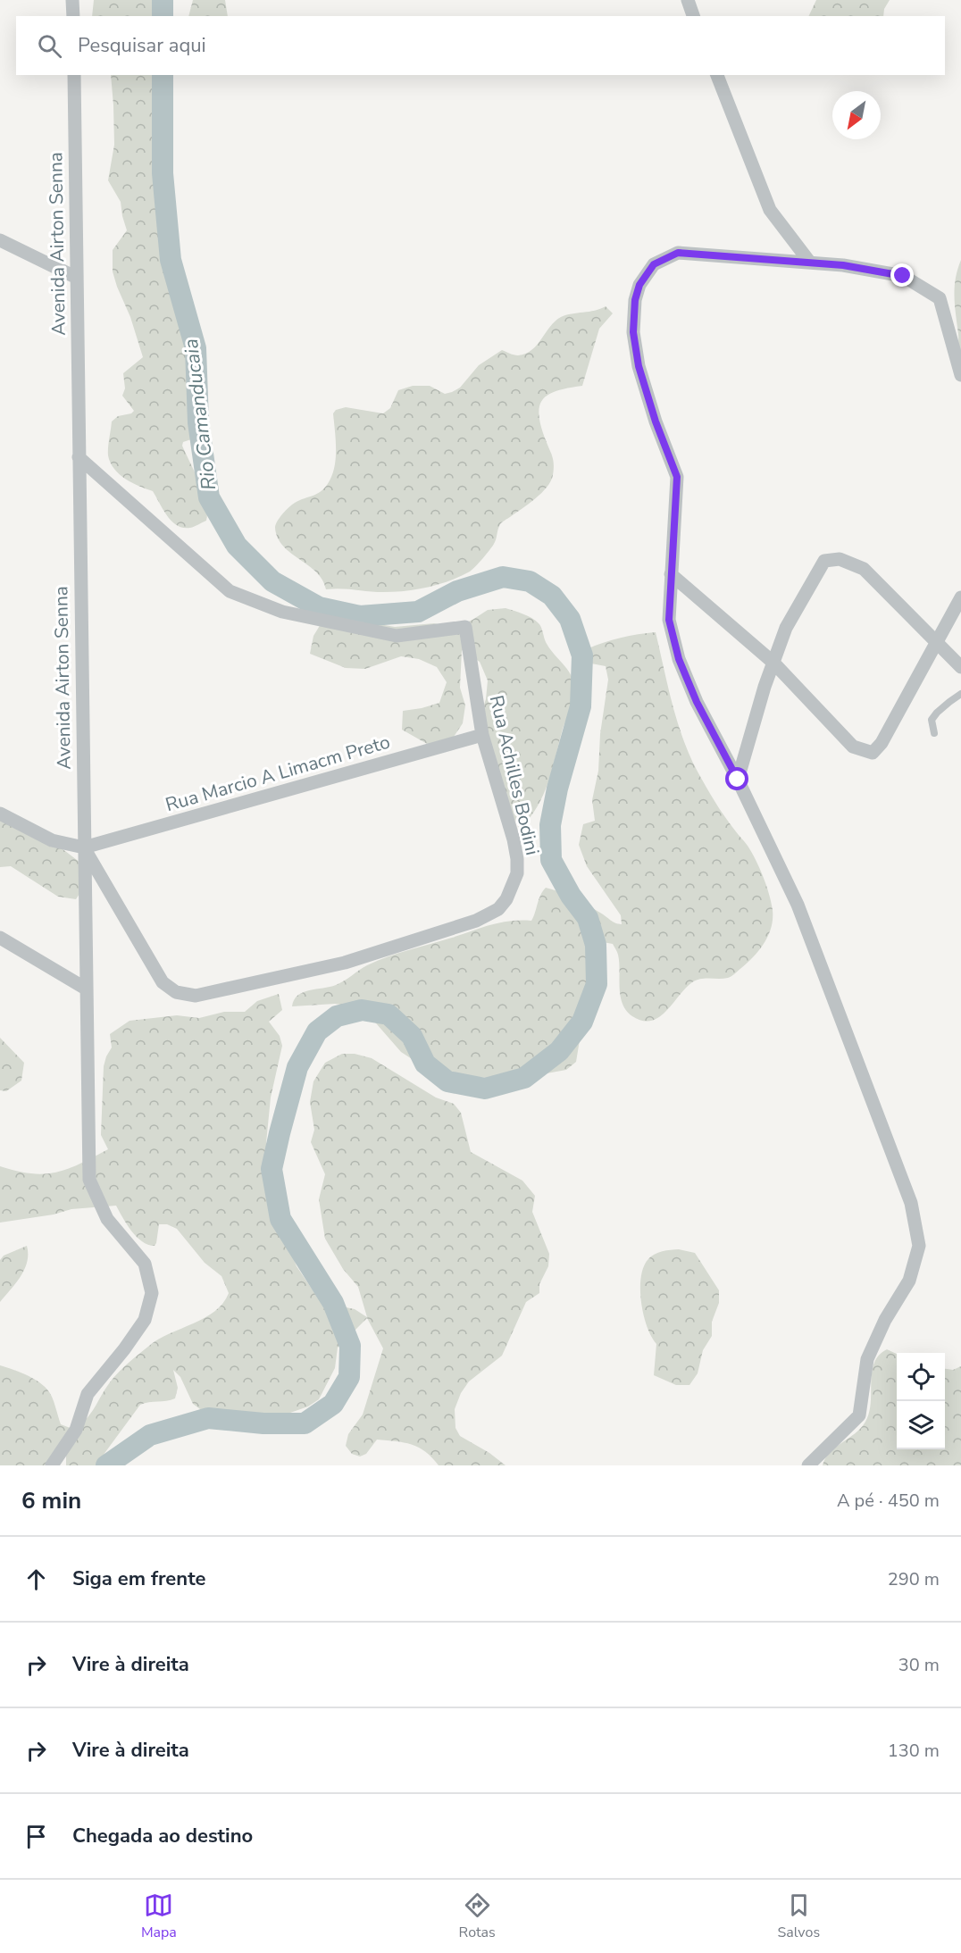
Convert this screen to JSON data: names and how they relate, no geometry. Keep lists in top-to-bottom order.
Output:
{
  "streets": {
    "street": ["Avenida Airton Senna", "Rua Marcio A Limacm Preto", "Rua Achilles Bodini"]
  },
  "crossings": [
    ["Avenida Airton Senna", "Rua Marcio A Limacm Preto"],
    ["Avenida Airton Senna", "Rua Achilles Bodini"],
    ["Rua Marcio A Limacm Preto", "Rua Achilles Bodini"]
  ],
  "water": ["Rio Camanducaia"],
  "north": "bottom left",
  "page": {
    "search": "Pesquisar aqui",
    "heading": ["6 min", "A pé · 450 m"],
    "list": [
      ["Siga em frente", "290 m"],
      ["Vire à direita", "30 m"],
      ["Vire à direita", "130 m"],
      "Chegada ao destino"
    ],
    "nav": ["Mapa", "Rotas", "Salvos"]
  }
}
